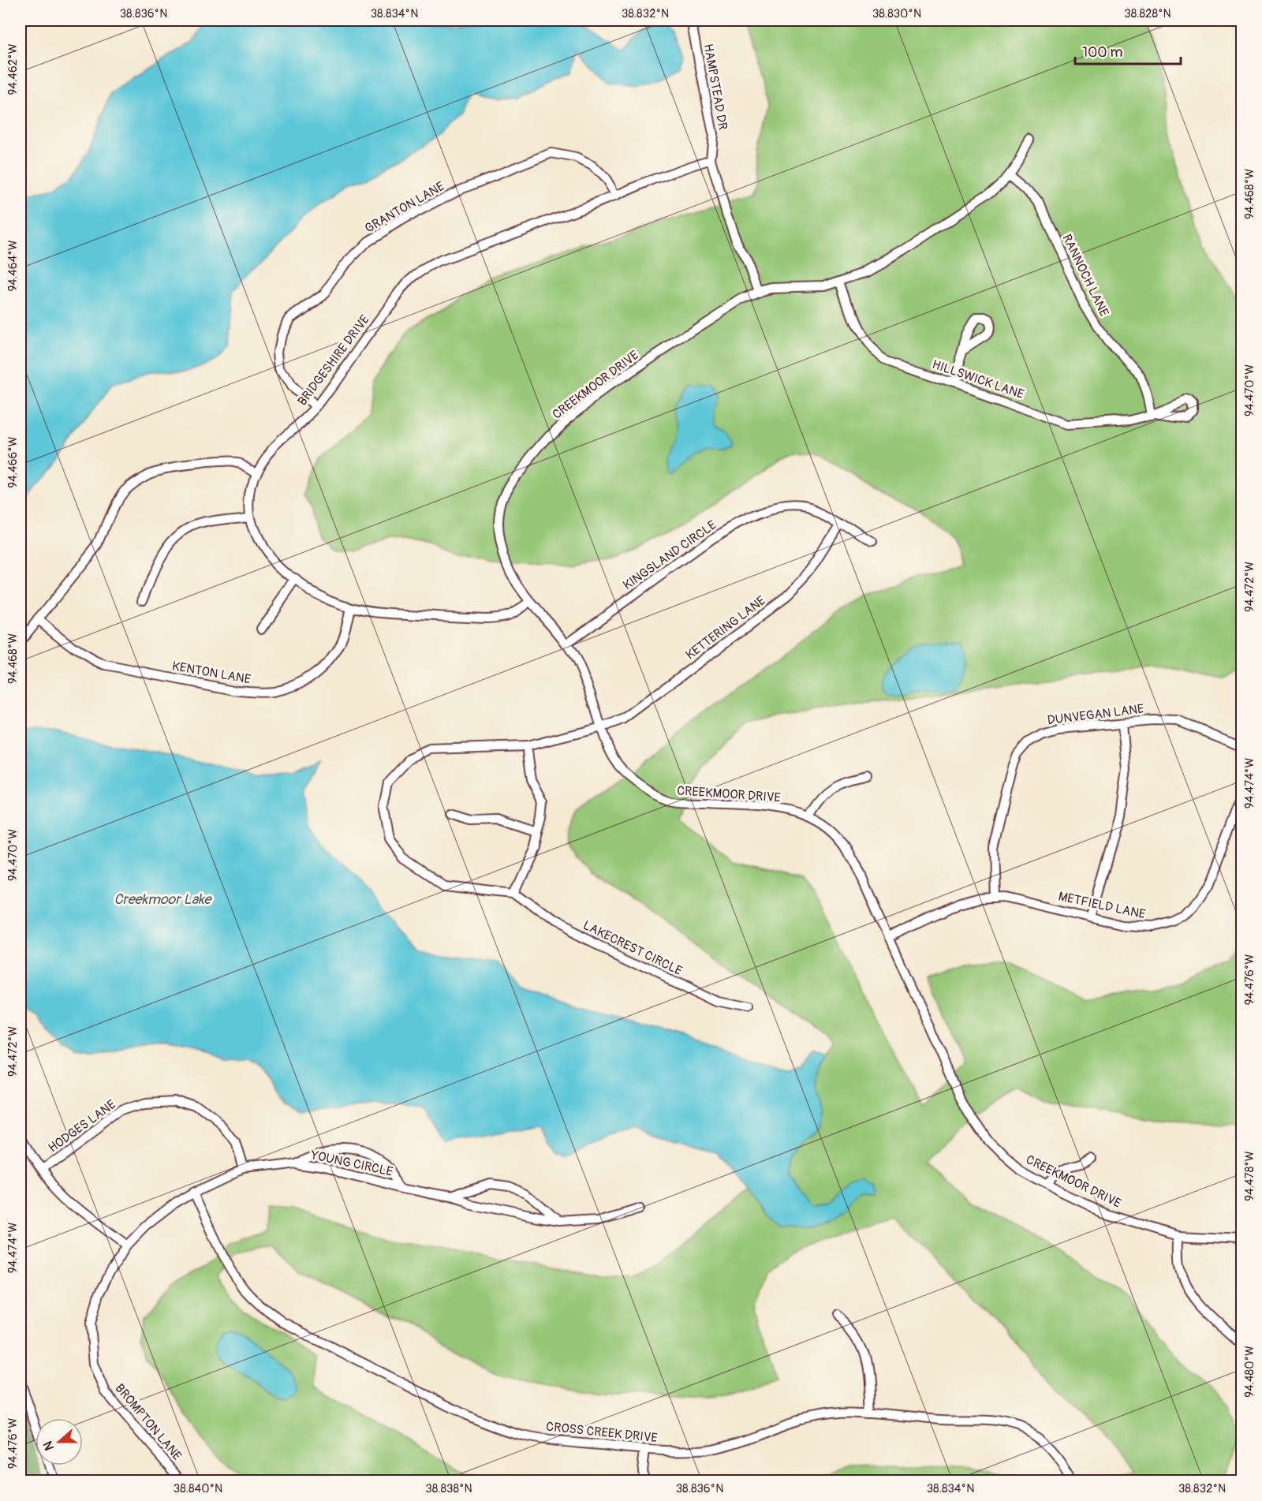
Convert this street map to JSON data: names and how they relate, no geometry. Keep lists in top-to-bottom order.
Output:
{
  "streets": {
    "street": [
      "HAMPSTEAD DR",
      "GRANTON LANE",
      "RANNOCH LANE",
      "BRIDGESHIRE DRIVE",
      "HILLSWICK LANE",
      "CREEKMOOR DRIVE",
      "KINGSLAND CIRCLE",
      "KETTERING LANE",
      "KENTON LANE",
      "DUNVEGAN LANE",
      "METFIELD LANE",
      "LAKECREST CIRCLE",
      "HODGES LANE",
      "YOUNG CIRCLE",
      "BROMPTON LANE",
      "CROSS CREEK DRIVE"
    ]
  },
  "crossings": [
    ["HAMPSTEAD DR", "BRIDGESHIRE DRIVE"],
    ["HAMPSTEAD DR", "CREEKMOOR DRIVE"],
    ["GRANTON LANE", "BRIDGESHIRE DRIVE"],
    ["RANNOCH LANE", "HILLSWICK LANE"],
    ["RANNOCH LANE", "CREEKMOOR DRIVE"],
    ["BRIDGESHIRE DRIVE", "CREEKMOOR DRIVE"],
    ["BRIDGESHIRE DRIVE", "KENTON LANE"],
    ["HILLSWICK LANE", "CREEKMOOR DRIVE"],
    ["CREEKMOOR DRIVE", "KINGSLAND CIRCLE"],
    ["CREEKMOOR DRIVE", "KETTERING LANE"],
    ["CREEKMOOR DRIVE", "METFIELD LANE"],
    ["CREEKMOOR DRIVE", "LAKECREST CIRCLE"],
    ["KINGSLAND CIRCLE", "KETTERING LANE"],
    ["KETTERING LANE", "LAKECREST CIRCLE"],
    ["DUNVEGAN LANE", "METFIELD LANE"],
    ["HODGES LANE", "YOUNG CIRCLE"],
    ["YOUNG CIRCLE", "BROMPTON LANE"],
    ["YOUNG CIRCLE", "CROSS CREEK DRIVE"],
    ["BROMPTON LANE", "CROSS CREEK DRIVE"]
  ],
  "water": ["Creekmoor Lake"],
  "scale_bar": "100 m",
  "north": "left",
  "coordinates": [
    "38.836°N",
    "38.834°N",
    "38.832°N",
    "38.830°N",
    "38.828°N",
    "94.462°W",
    "94.468°W",
    "94.464°W",
    "94.470°W",
    "94.466°W",
    "94.472°W",
    "94.474°W",
    "94.476°W",
    "94.478°W",
    "94.480°W",
    "38.840°N",
    "38.838°N"
  ]
}
